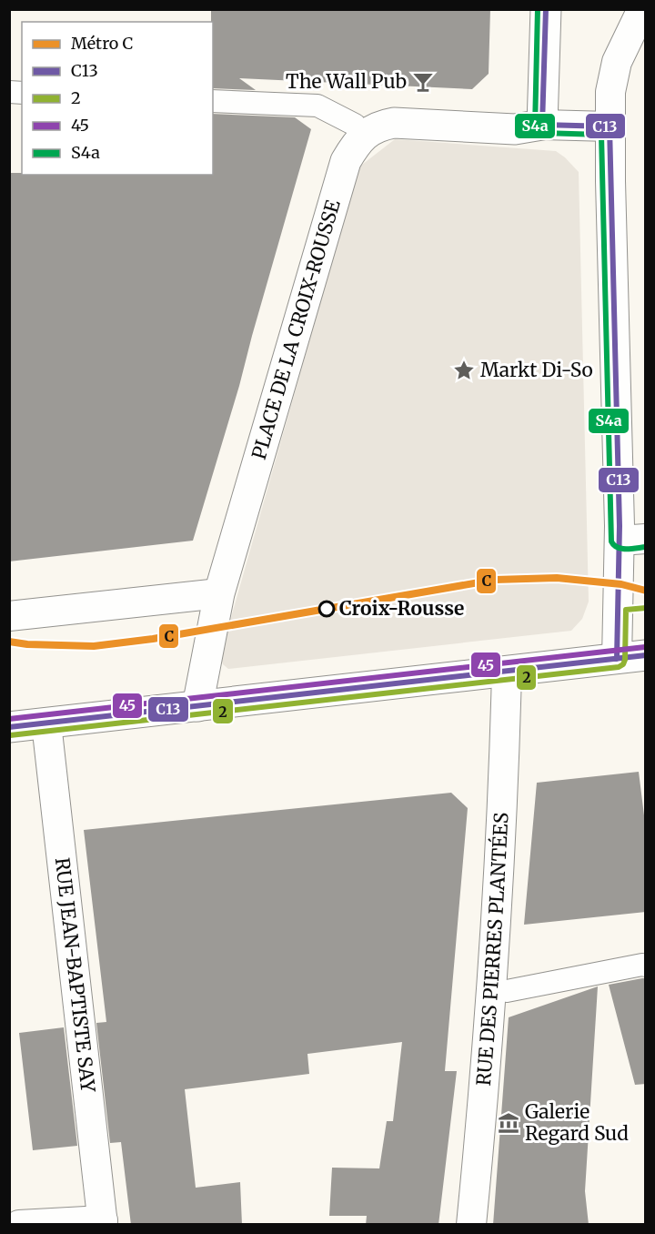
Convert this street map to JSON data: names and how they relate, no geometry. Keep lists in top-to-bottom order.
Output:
{
  "streets": {
    "street": ["PLACE DE LA CROIX-ROUSSE", "RUE DES PIERRES PLANTÉES", "RUE JEAN-BAPTISTE SAY"]
  },
  "places": {
    "bar": ["The Wall Pub"],
    "place": ["Markt Di-So"],
    "other": ["Croix-Rousse"],
    "museum": ["Galerie Regard Sud"]
  },
  "lines": [
    "transit line C13",
    "transit line S4a",
    "metro line C",
    "transit line 2",
    "transit line 45"
  ],
  "legend": [
    "Métro C",
    "C13",
    "2",
    "45",
    "S4a"
  ]
}
